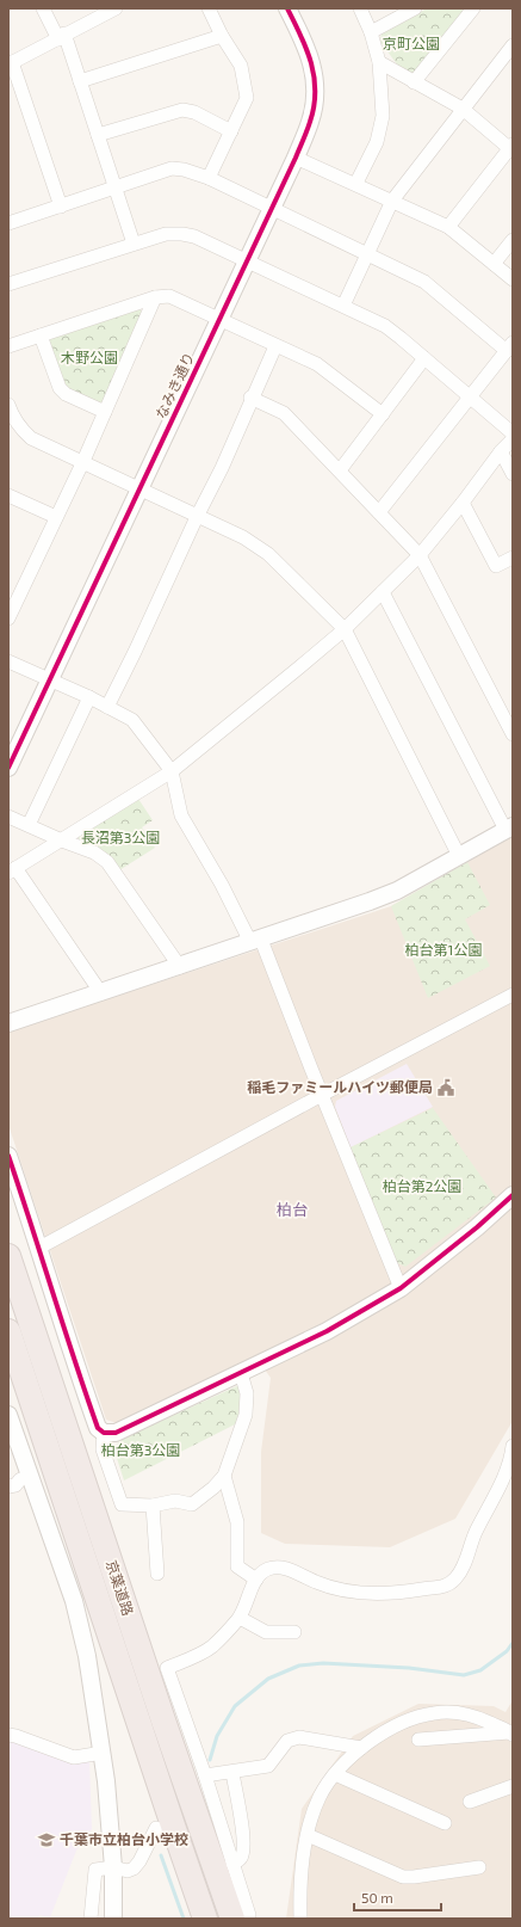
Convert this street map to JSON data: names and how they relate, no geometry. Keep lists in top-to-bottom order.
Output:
{
  "streets": {
    "highway": ["京葉道路"],
    "street": ["なみき通り"]
  },
  "districts": ["柏台"],
  "parks": [
    "京町公園",
    "木野公園",
    "長沼第3公園",
    "柏台第1公園",
    "柏台第2公園",
    "柏台第3公園"
  ],
  "places": {
    "public building": ["稲毛ファミールハイツ郵便局"],
    "school or university": ["千葉市立柏台小学校"]
  },
  "scale_bar": "50 m"
}
